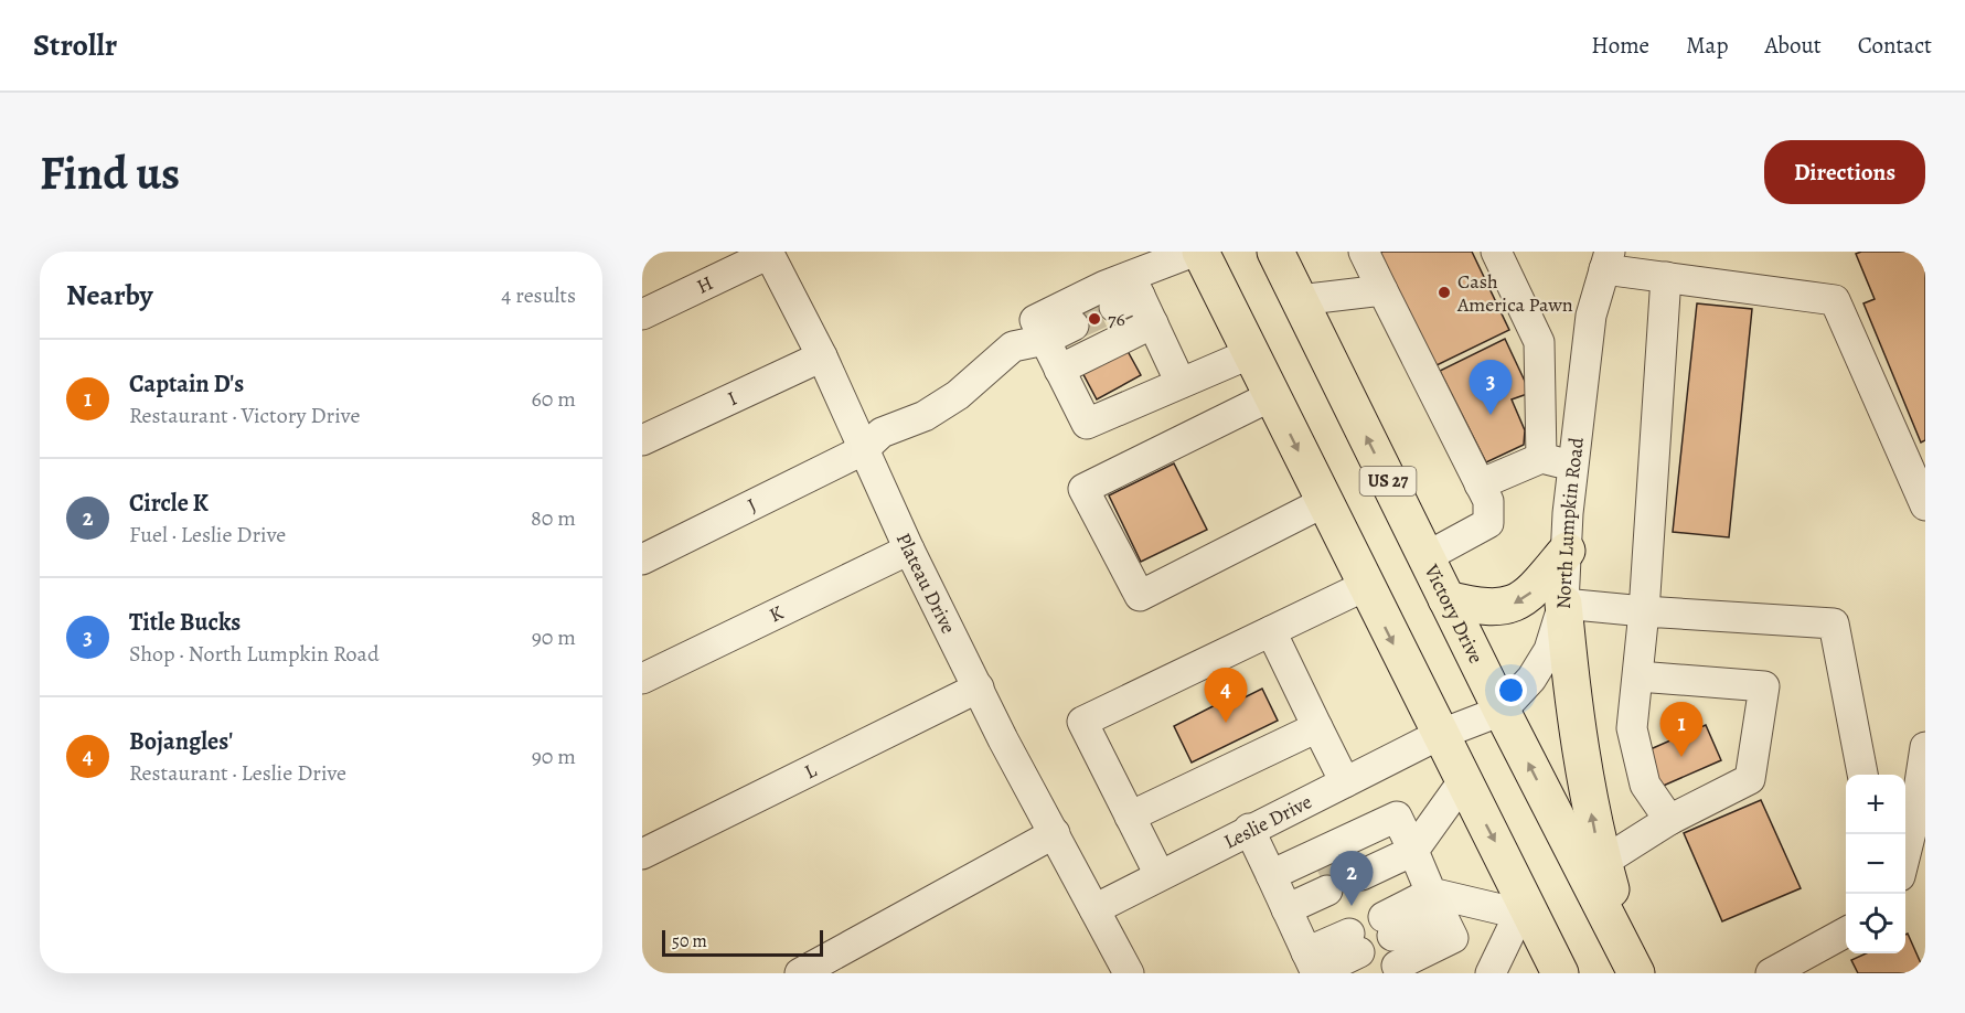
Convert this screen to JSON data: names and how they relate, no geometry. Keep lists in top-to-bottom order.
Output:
{
  "streets": {
    "highway": ["US 27", "Victory Drive"],
    "street": [
      "H",
      "I",
      "J",
      "North Lumpkin Road",
      "Plateau Drive",
      "K",
      "L",
      "Leslie Drive"
    ]
  },
  "crossings": [
    ["H", "Plateau Drive"],
    ["I", "Plateau Drive"],
    ["J", "Plateau Drive"],
    ["North Lumpkin Road", "Victory Drive"],
    ["North Lumpkin Road", "Leslie Drive"],
    ["Plateau Drive", "K"],
    ["Plateau Drive", "L"],
    ["Plateau Drive", "Leslie Drive"]
  ],
  "places": ["Cash America Pawn", "76"],
  "scale_bar": "50 m",
  "page": {
    "header": "Strollr",
    "nav": [
      "Home",
      "Map",
      "About",
      "Contact"
    ],
    "buttons": "Directions",
    "title": "Find us",
    "heading": ["Nearby", "4 results"],
    "list": [
      {
        "mark": "1",
        "name": "Captain D's",
        "note": "Restaurant · Victory Drive",
        "value": "60 m"
      },
      {
        "mark": "2",
        "name": "Circle K",
        "note": "Fuel · Leslie Drive",
        "value": "80 m"
      },
      {
        "mark": "3",
        "name": "Title Bucks",
        "note": "Shop · North Lumpkin Road",
        "value": "90 m"
      },
      {
        "mark": "4",
        "name": "Bojangles'",
        "note": "Restaurant · Leslie Drive",
        "value": "90 m"
      }
    ],
    "pins": [
      "3",
      "4",
      "1",
      "2"
    ],
    "map_buttons": ["+", "−"],
    "scale": "50 m"
  }
}
